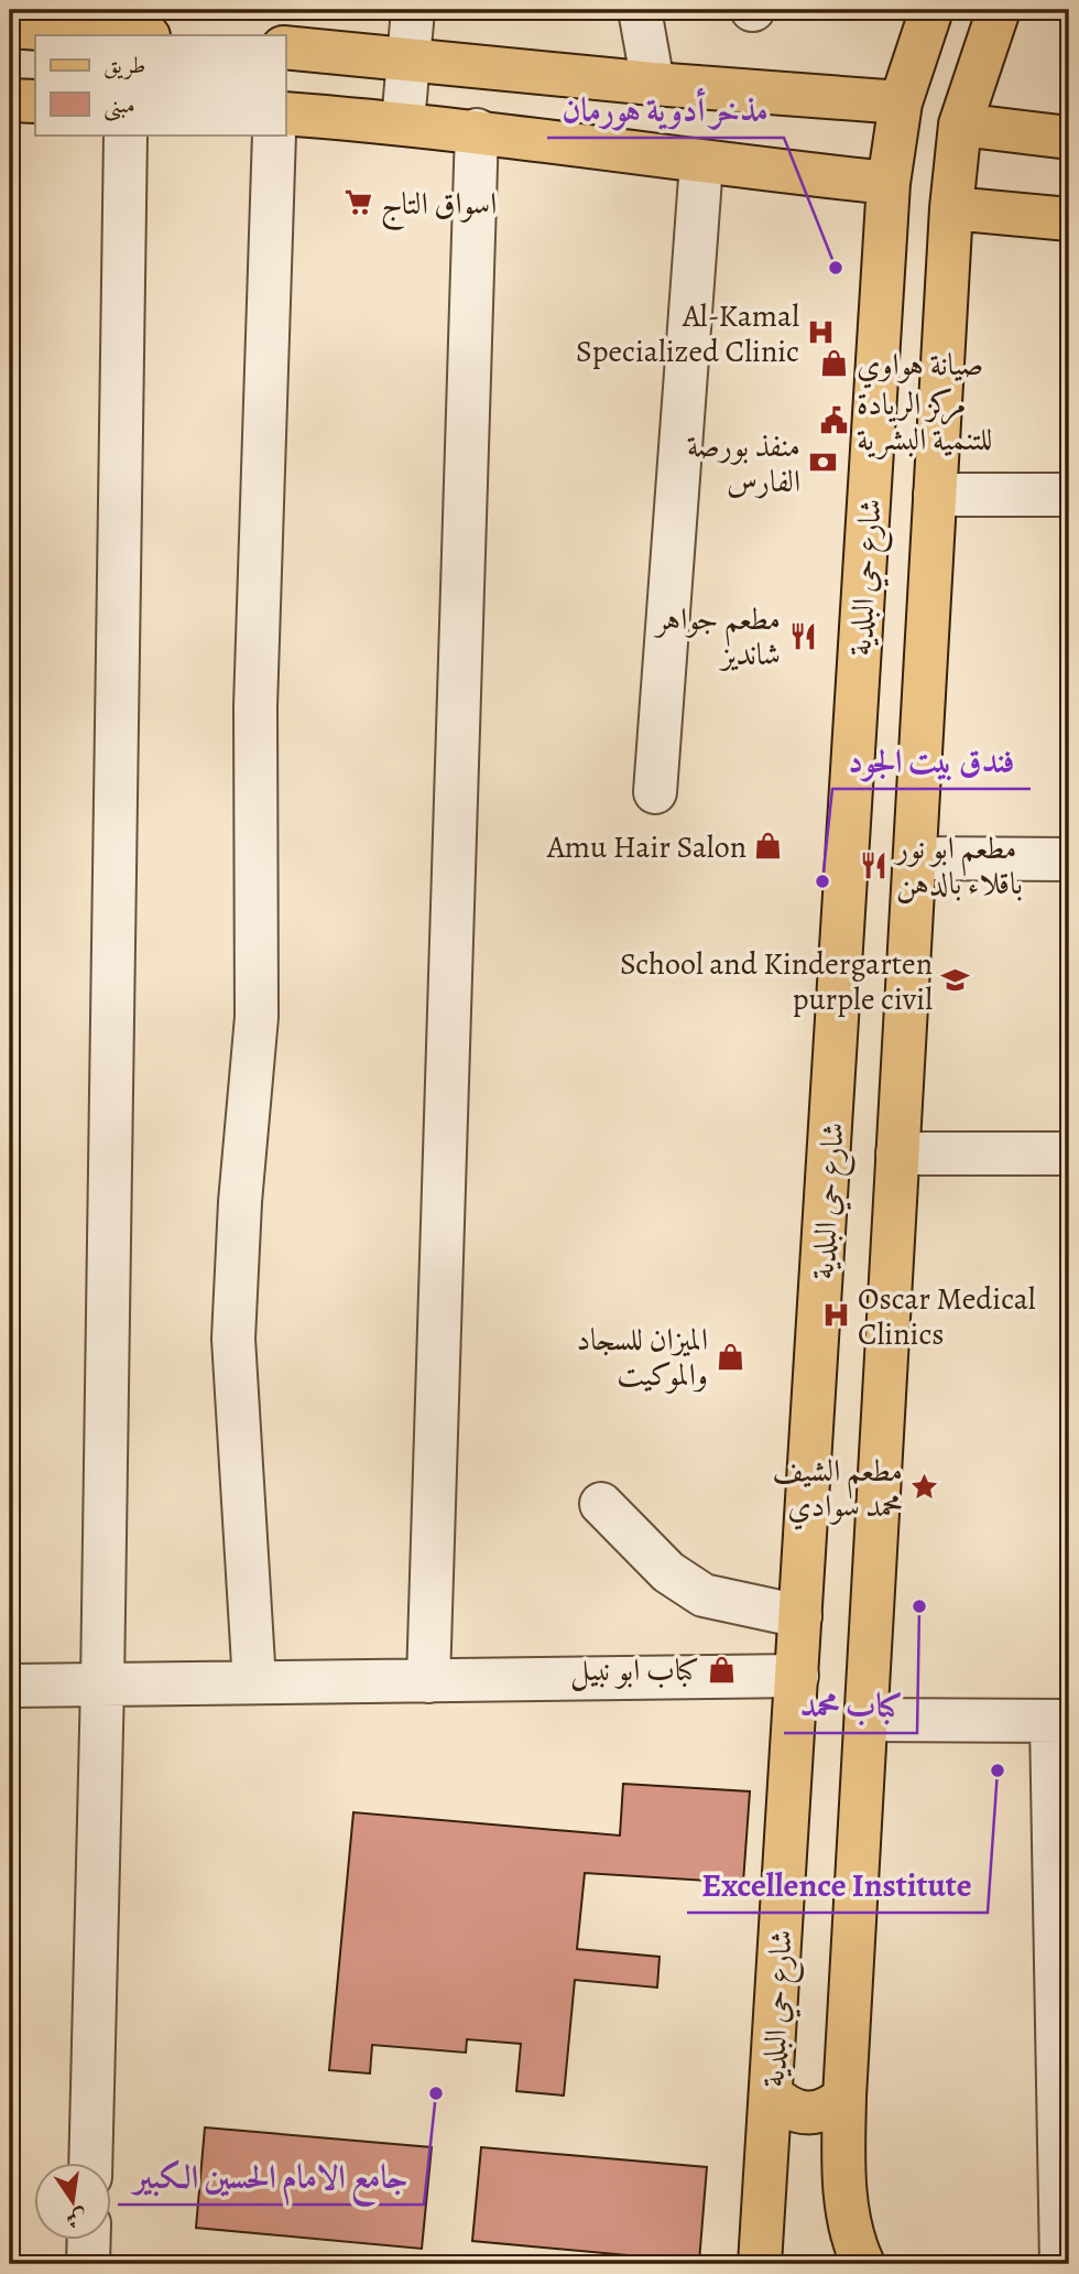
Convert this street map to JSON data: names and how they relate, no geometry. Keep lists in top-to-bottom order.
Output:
{
  "streets": {
    "main road": ["شارع حي البلدية"]
  },
  "places": {
    "supermarket": ["اسواق التاج"],
    "other": [
      "مذخر أدوية هورمان",
      "فندق بيت الجود",
      "كباب محمد",
      "Excellence Institute",
      "جامع الامام الحسين الكبير"
    ],
    "hospital": ["Al-Kamal Specialized Clinic", "Oscar Medical Clinics"],
    "shop": [
      "صيانة هواوي",
      "Amu Hair Salon",
      "الميزان للسجاد والموكيت",
      "كباب ابو نبيل"
    ],
    "public building": ["مركز الريادة للتنمية البشرية"],
    "bank": ["منفذ بورصة الفارس"],
    "restaurant": ["مطعم جواهر شانديز", "مطعم ابو نور باقلاء بالدهن"],
    "school or university": ["School and Kindergarten purple civil"],
    "place": ["مطعم الشيف محمد سوادي"]
  },
  "legend": ["طريق", "مبنى"],
  "north": "bottom"
}
